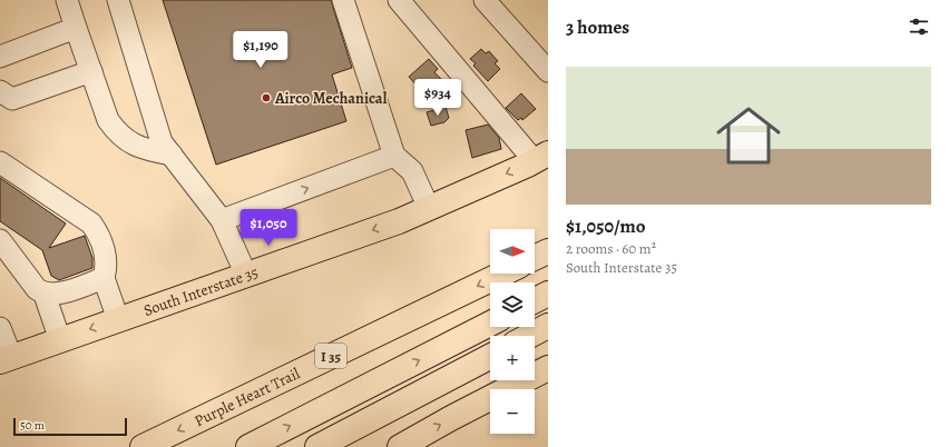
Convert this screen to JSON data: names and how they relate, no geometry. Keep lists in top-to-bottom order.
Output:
{
  "streets": {
    "main road": ["South Interstate 35", "I 35", "Purple Heart Trail"]
  },
  "places": ["Airco Mechanical"],
  "scale_bar": "50 m",
  "north": "right",
  "page": {
    "heading": "3 homes",
    "price": ["$1,190", "$934", "$1,050"],
    "list": [
      {
        "name": "$1,050/mo",
        "note": "2 rooms · 60 m² · South Interstate 35"
      }
    ],
    "map_buttons": ["+", "−"],
    "scale": "50 m"
  }
}
